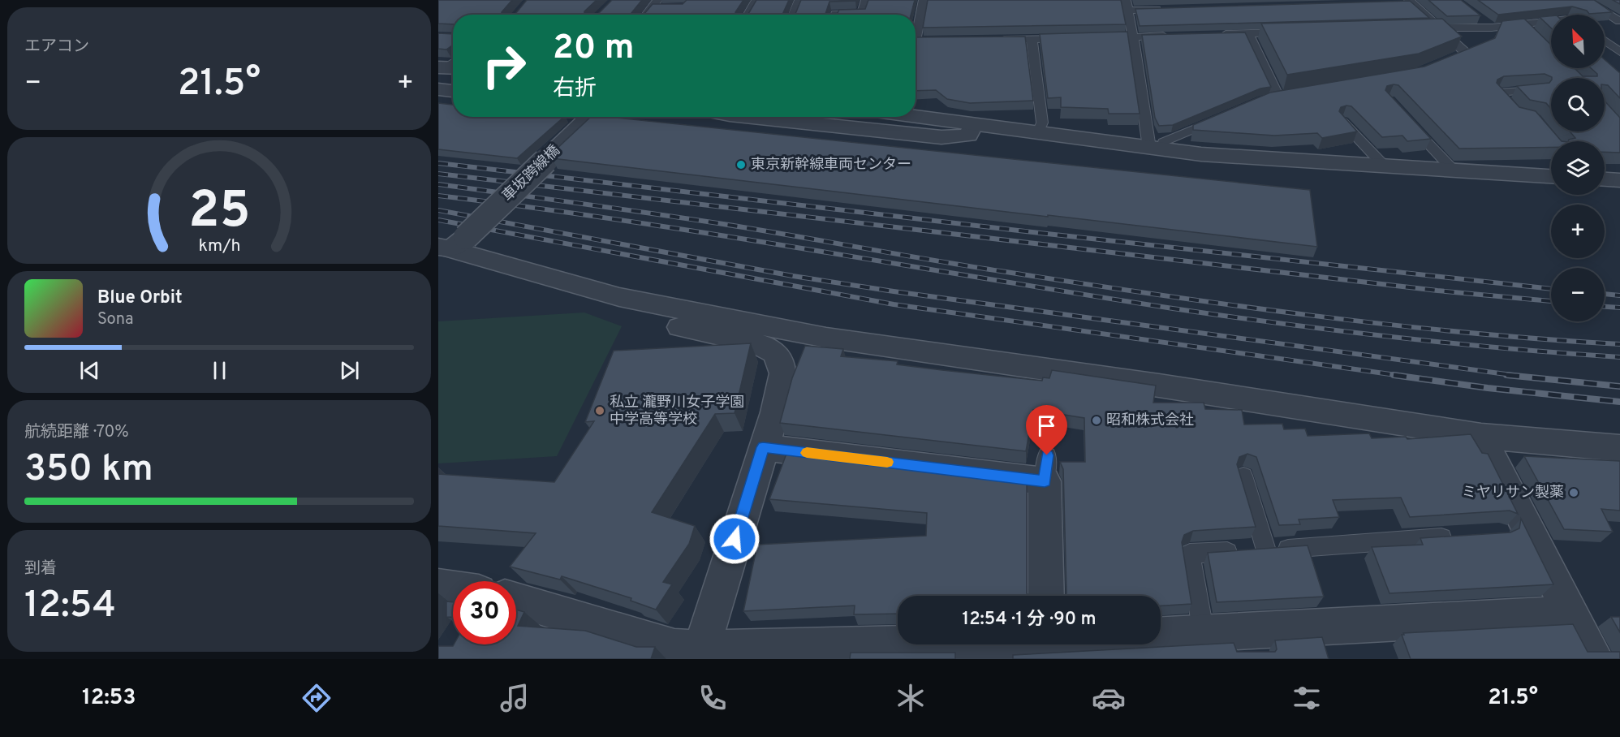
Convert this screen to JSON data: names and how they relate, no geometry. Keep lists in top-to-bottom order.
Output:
{
  "streets": {
    "street": ["車坂跨線橋"]
  },
  "places": [
    "東京新幹線車両センター",
    "私立 瀧野川女子学園 中学高等学校",
    "昭和株式会社",
    "ミヤリサン製薬"
  ],
  "north": "top left",
  "page": {
    "tile": [
      "エアコン",
      ["航続距離 · 70%", "350 km"],
      ["到着", "12:54"]
    ],
    "map_buttons": ["+", "−"],
    "turn": ["20 m", "右折"],
    "heat": ["−", "21.5°", "+"],
    "song": ["Blue Orbit", "Sona"],
    "limit": "30",
    "trip": "12:54 · 1 分 · 90 m",
    "tabs": ["12:53", "21.5°"],
    "gauge": ["25", "km/h"]
  }
}
